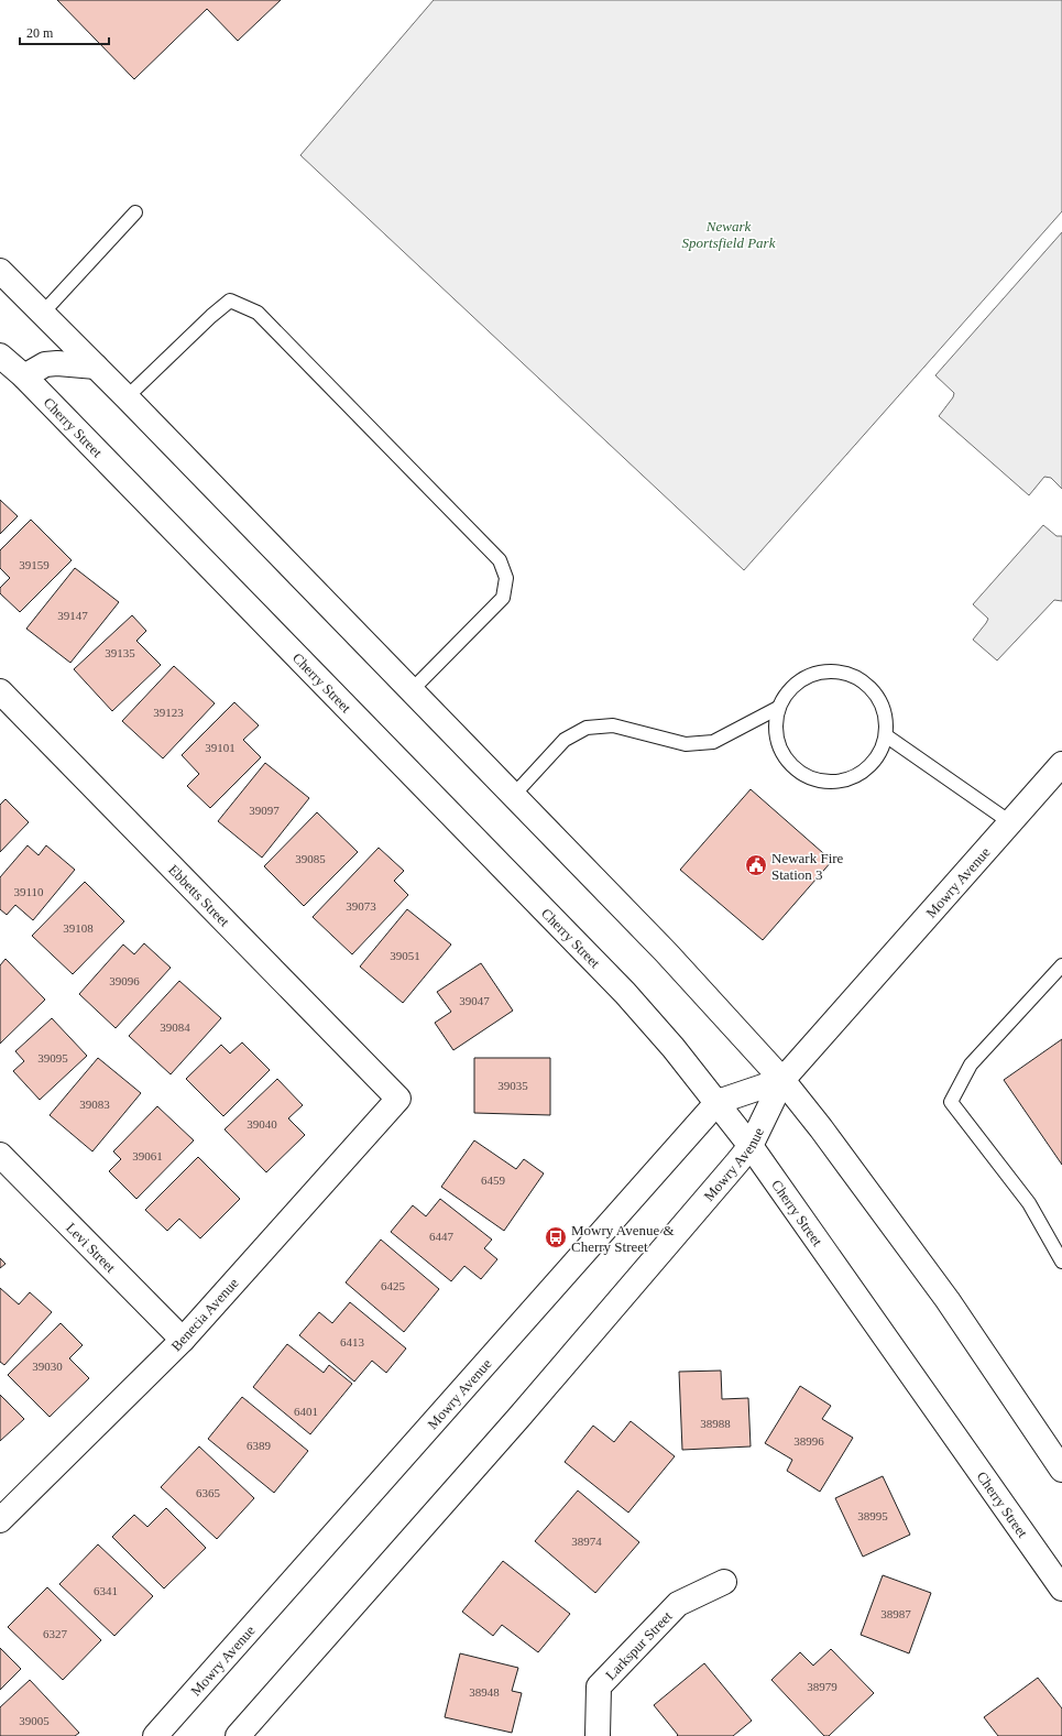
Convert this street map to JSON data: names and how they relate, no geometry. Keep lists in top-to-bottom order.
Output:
{
  "streets": {
    "main road": [
      "Cherry Street",
      "Mowry Avenue",
      "Ebbetts Street",
      "Levi Street",
      "Benecia Avenue",
      "Larkspur Street"
    ]
  },
  "crossings": [
    ["Cherry Street", "Mowry Avenue"],
    ["Ebbetts Street", "Benecia Avenue"],
    ["Levi Street", "Benecia Avenue"]
  ],
  "parks": ["Newark Sportsfield Park"],
  "places": {
    "public building": ["Newark Fire Station 3"],
    "bus stop": ["Mowry Avenue & Cherry Street"]
  },
  "house_numbers": [
    "39159",
    "39147",
    "39135",
    "39123",
    "39101",
    "39097",
    "39085",
    "39110",
    "39073",
    "39108",
    "39051",
    "39096",
    "39047",
    "39084",
    "39095",
    "39035",
    "39083",
    "39040",
    "39061",
    "6459",
    "6447",
    "6425",
    "6413",
    "39030",
    "6401",
    "38988",
    "38996",
    "6389",
    "6365",
    "38995",
    "38974",
    "6341",
    "38987",
    "6327",
    "38979",
    "38948",
    "39005"
  ],
  "scale_bar": "20 m"
}
